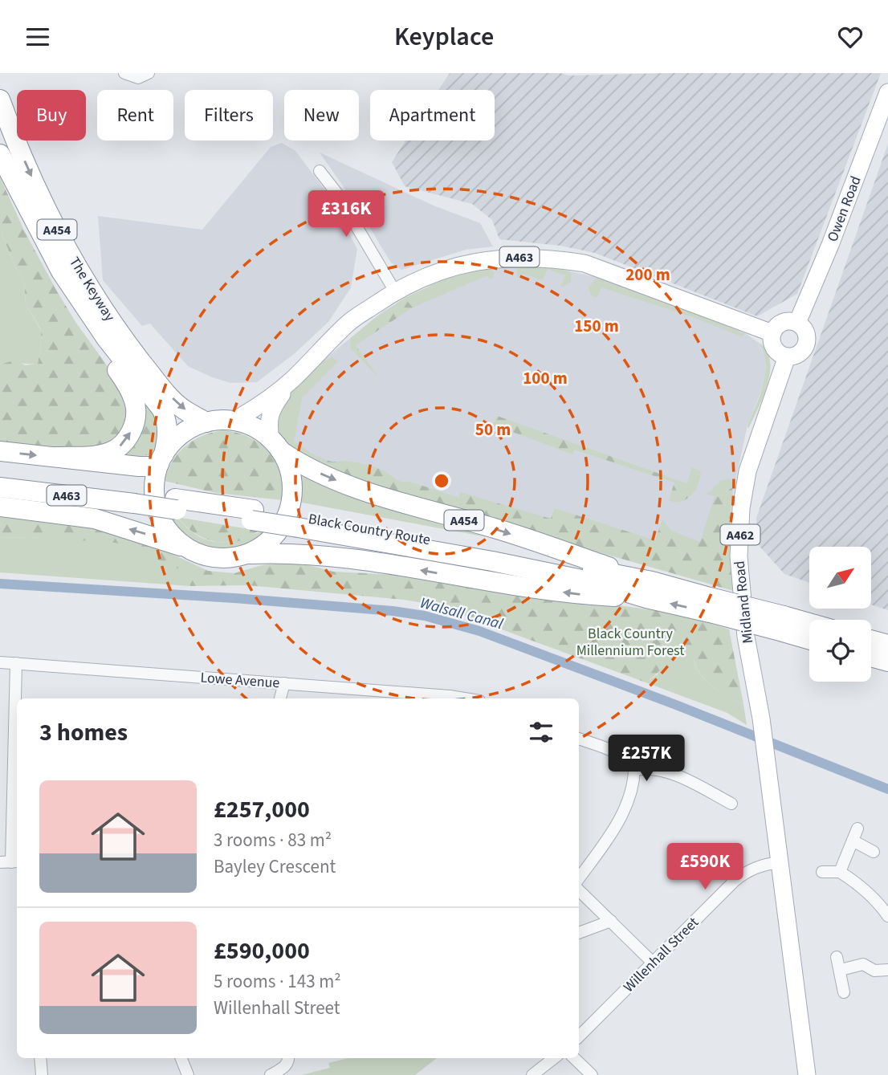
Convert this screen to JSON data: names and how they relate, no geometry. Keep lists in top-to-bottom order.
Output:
{
  "streets": {
    "highway": [
      "A454",
      "A463",
      "The Keyway",
      "Black Country Route"
    ],
    "main road": ["Owen Road", "A462", "Midland Road"],
    "street": ["Lowe Avenue", "Willenhall Street"]
  },
  "crossings": [
    ["Owen Road", "A463"],
    ["Owen Road", "Midland Road"],
    ["A454", "The Keyway"],
    ["A454", "Black Country Route"],
    ["A463", "Midland Road"],
    ["A462", "Midland Road"],
    ["A462", "Willenhall Street"],
    ["Midland Road", "Willenhall Street"]
  ],
  "water": ["Walsall Canal"],
  "parks": ["Black Country Millennium Forest"],
  "north": "top right",
  "page": {
    "header": "Keyplace",
    "chip": [
      "Buy",
      "Rent",
      "Filters",
      "New",
      "Apartment"
    ],
    "price": ["£316K", "£257K", "£590K"],
    "heading": "3 homes",
    "list": [
      {
        "name": "£257,000",
        "note": "3 rooms · 83 m² · Bayley Crescent"
      },
      {
        "name": "£590,000",
        "note": "5 rooms · 143 m² · Willenhall Street"
      }
    ]
  },
  "rings": [
    "200 m",
    "150 m",
    "100 m",
    "50 m"
  ]
}
